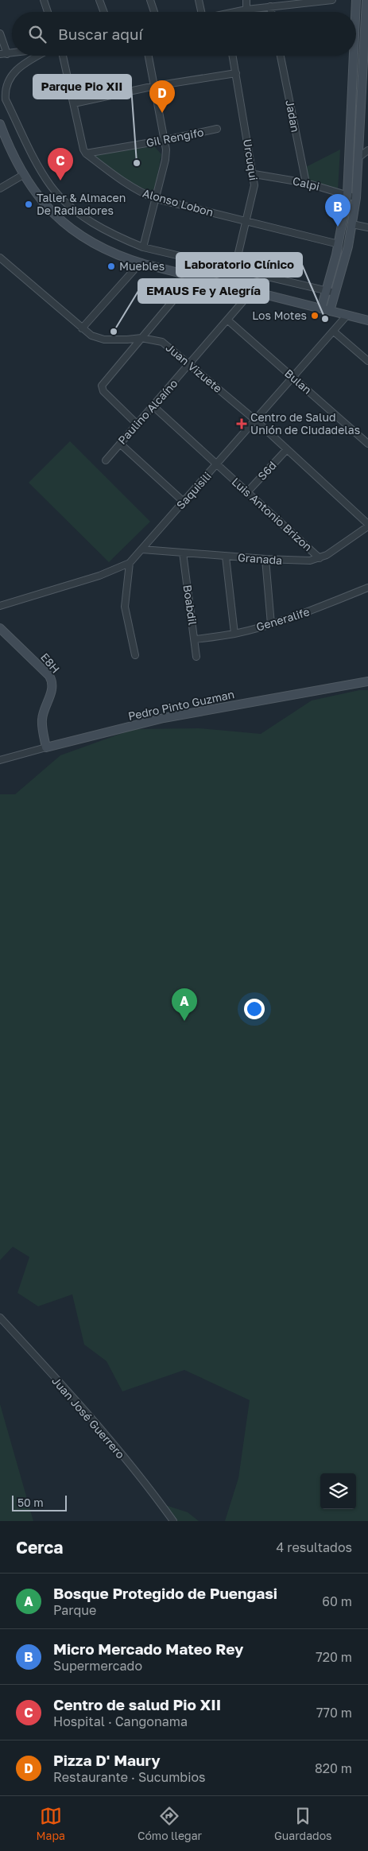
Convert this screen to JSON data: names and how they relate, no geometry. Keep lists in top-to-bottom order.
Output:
{
  "streets": {
    "main road": ["E8H", "Pedro Pinto Guzman"],
    "street": [
      "Jadan",
      "Gil Rengifo",
      "Urcuqui",
      "Calpi",
      "Alonso Lobon",
      "Juan Vizuete",
      "Bulan",
      "Paulino Alcaíno",
      "S6d",
      "Saquisili",
      "Luis Antonio Brizon",
      "Granada",
      "Boabdil",
      "Generalife",
      "Juan José Guerrero"
    ]
  },
  "crossings": [
    ["Jadan", "Calpi"],
    ["Gil Rengifo", "Alonso Lobon"],
    ["Urcuqui", "Calpi"],
    ["Urcuqui", "Alonso Lobon"],
    ["Juan Vizuete", "Paulino Alcaíno"],
    ["Juan Vizuete", "S6d"],
    ["Juan Vizuete", "Saquisili"],
    ["Juan Vizuete", "Granada"],
    ["Bulan", "Paulino Alcaíno"],
    ["Bulan", "Saquisili"],
    ["Paulino Alcaíno", "Luis Antonio Brizon"],
    ["S6d", "Luis Antonio Brizon"],
    ["Saquisili", "Luis Antonio Brizon"],
    ["Saquisili", "Granada"],
    ["Luis Antonio Brizon", "Granada"],
    ["Granada", "Boabdil"],
    ["Boabdil", "Generalife"],
    ["E8H", "Pedro Pinto Guzman"]
  ],
  "places": {
    "other": [
      "Parque Pio XII",
      "Taller & Almacen De Radiadores",
      "Muebles",
      "Los Motes",
      "Laboratorio Clínico",
      "EMAUS Fe y Alegría"
    ],
    "health": ["Centro de Salud Unión de Ciudadelas"]
  },
  "scale_bar": "50 m",
  "page": {
    "search": "Buscar aquí",
    "pins": [
      "D",
      "C",
      "B",
      "A"
    ],
    "scale": "50 m",
    "heading": ["Cerca", "4 resultados"],
    "list": [
      {
        "mark": "A",
        "name": "Bosque Protegido de Puengasi",
        "note": "Parque",
        "value": "60 m"
      },
      {
        "mark": "B",
        "name": "Micro Mercado Mateo Rey",
        "note": "Supermercado",
        "value": "720 m"
      },
      {
        "mark": "C",
        "name": "Centro de salud Pio XII",
        "note": "Hospital · Cangonama",
        "value": "770 m"
      },
      {
        "mark": "D",
        "name": "Pizza D' Maury",
        "note": "Restaurante · Sucumbios",
        "value": "820 m"
      }
    ],
    "nav": ["Mapa", "Cómo llegar", "Guardados"]
  }
}
